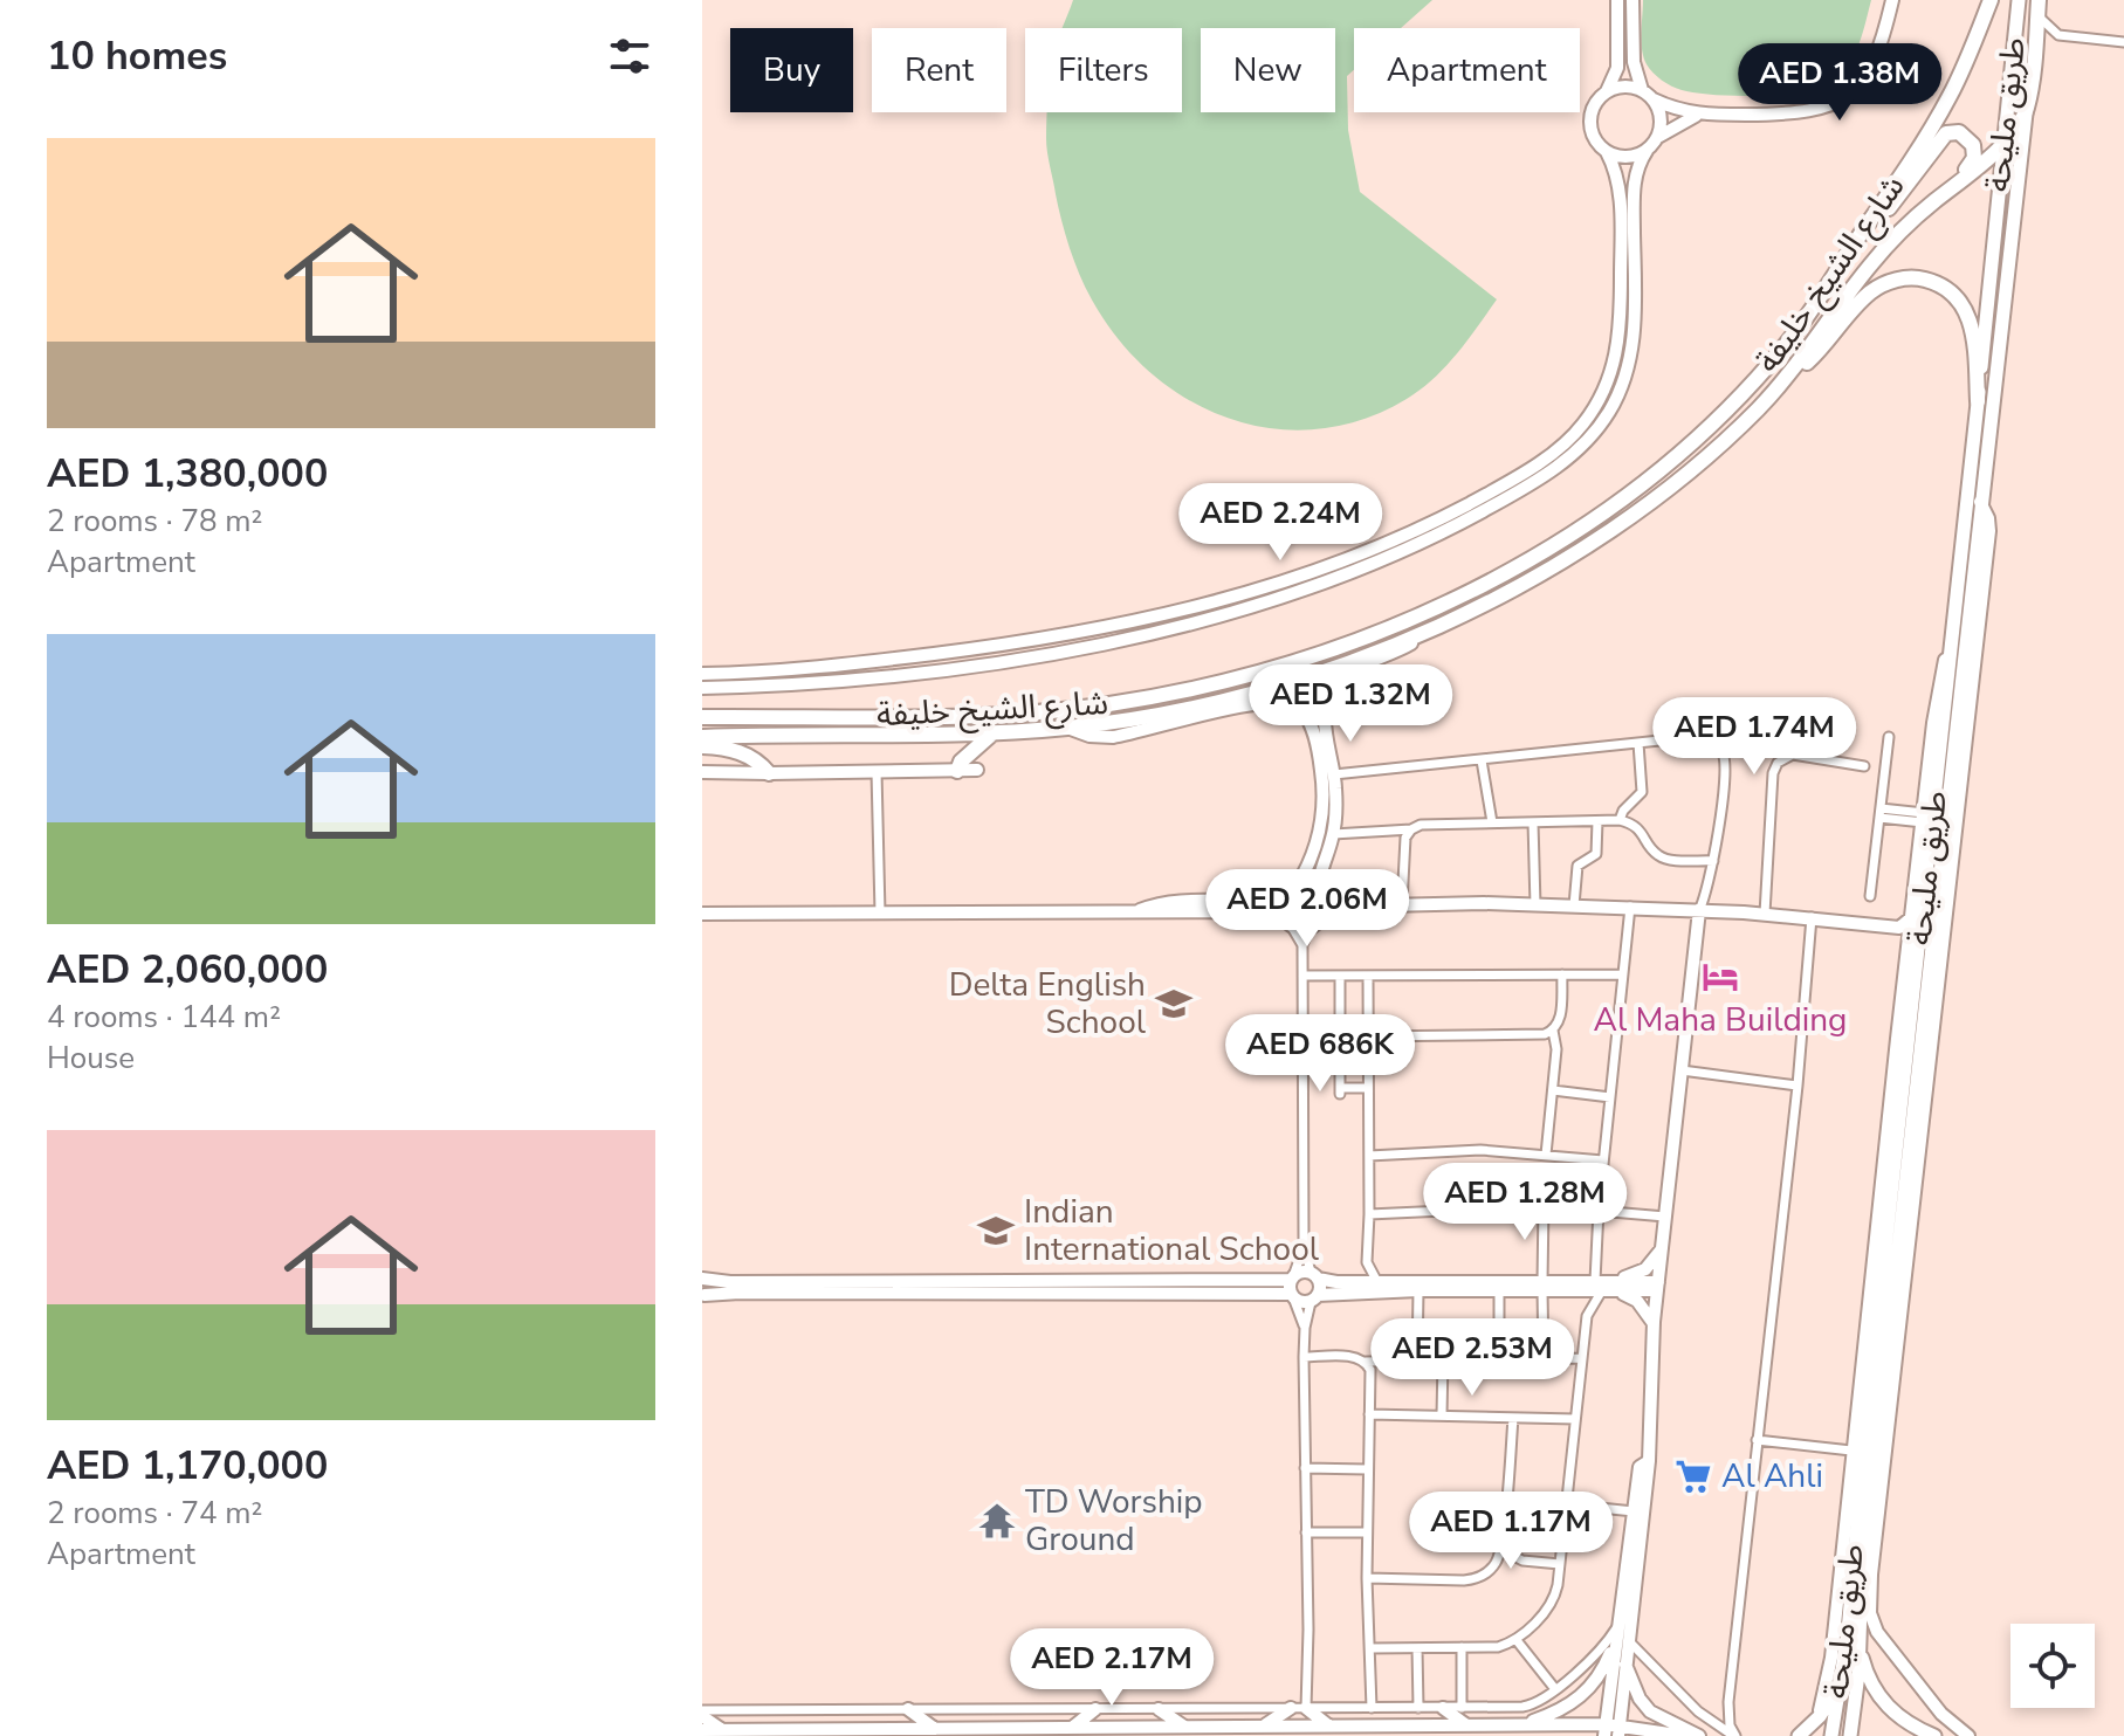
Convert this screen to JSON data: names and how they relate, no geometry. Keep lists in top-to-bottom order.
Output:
{
  "streets": {
    "highway": ["شارع الشيخ خليفة"],
    "main road": ["طريق مليحة"]
  },
  "crossings": [
    ["طريق مليحة", "شارع الشيخ خليفة"]
  ],
  "places": {
    "hotel": ["Al Maha Building"],
    "school or university": ["Delta English School", "Indian International School"],
    "supermarket": ["Al Ahli"],
    "temple": ["TD Worship Ground"]
  },
  "page": {
    "heading": "10 homes",
    "chip": [
      "Buy",
      "Rent",
      "Filters",
      "New",
      "Apartment"
    ],
    "price": [
      "AED 1.38M",
      "AED 2.24M",
      "AED 1.32M",
      "AED 1.74M",
      "AED 2.06M",
      "AED 686K",
      "AED 1.28M",
      "AED 2.53M",
      "AED 1.17M",
      "AED 2.17M"
    ],
    "list": [
      {
        "name": "AED 1,380,000",
        "note": "2 rooms · 78 m² · Apartment"
      },
      {
        "name": "AED 2,060,000",
        "note": "4 rooms · 144 m² · House"
      },
      {
        "name": "AED 1,170,000",
        "note": "2 rooms · 74 m² · Apartment"
      }
    ]
  }
}
